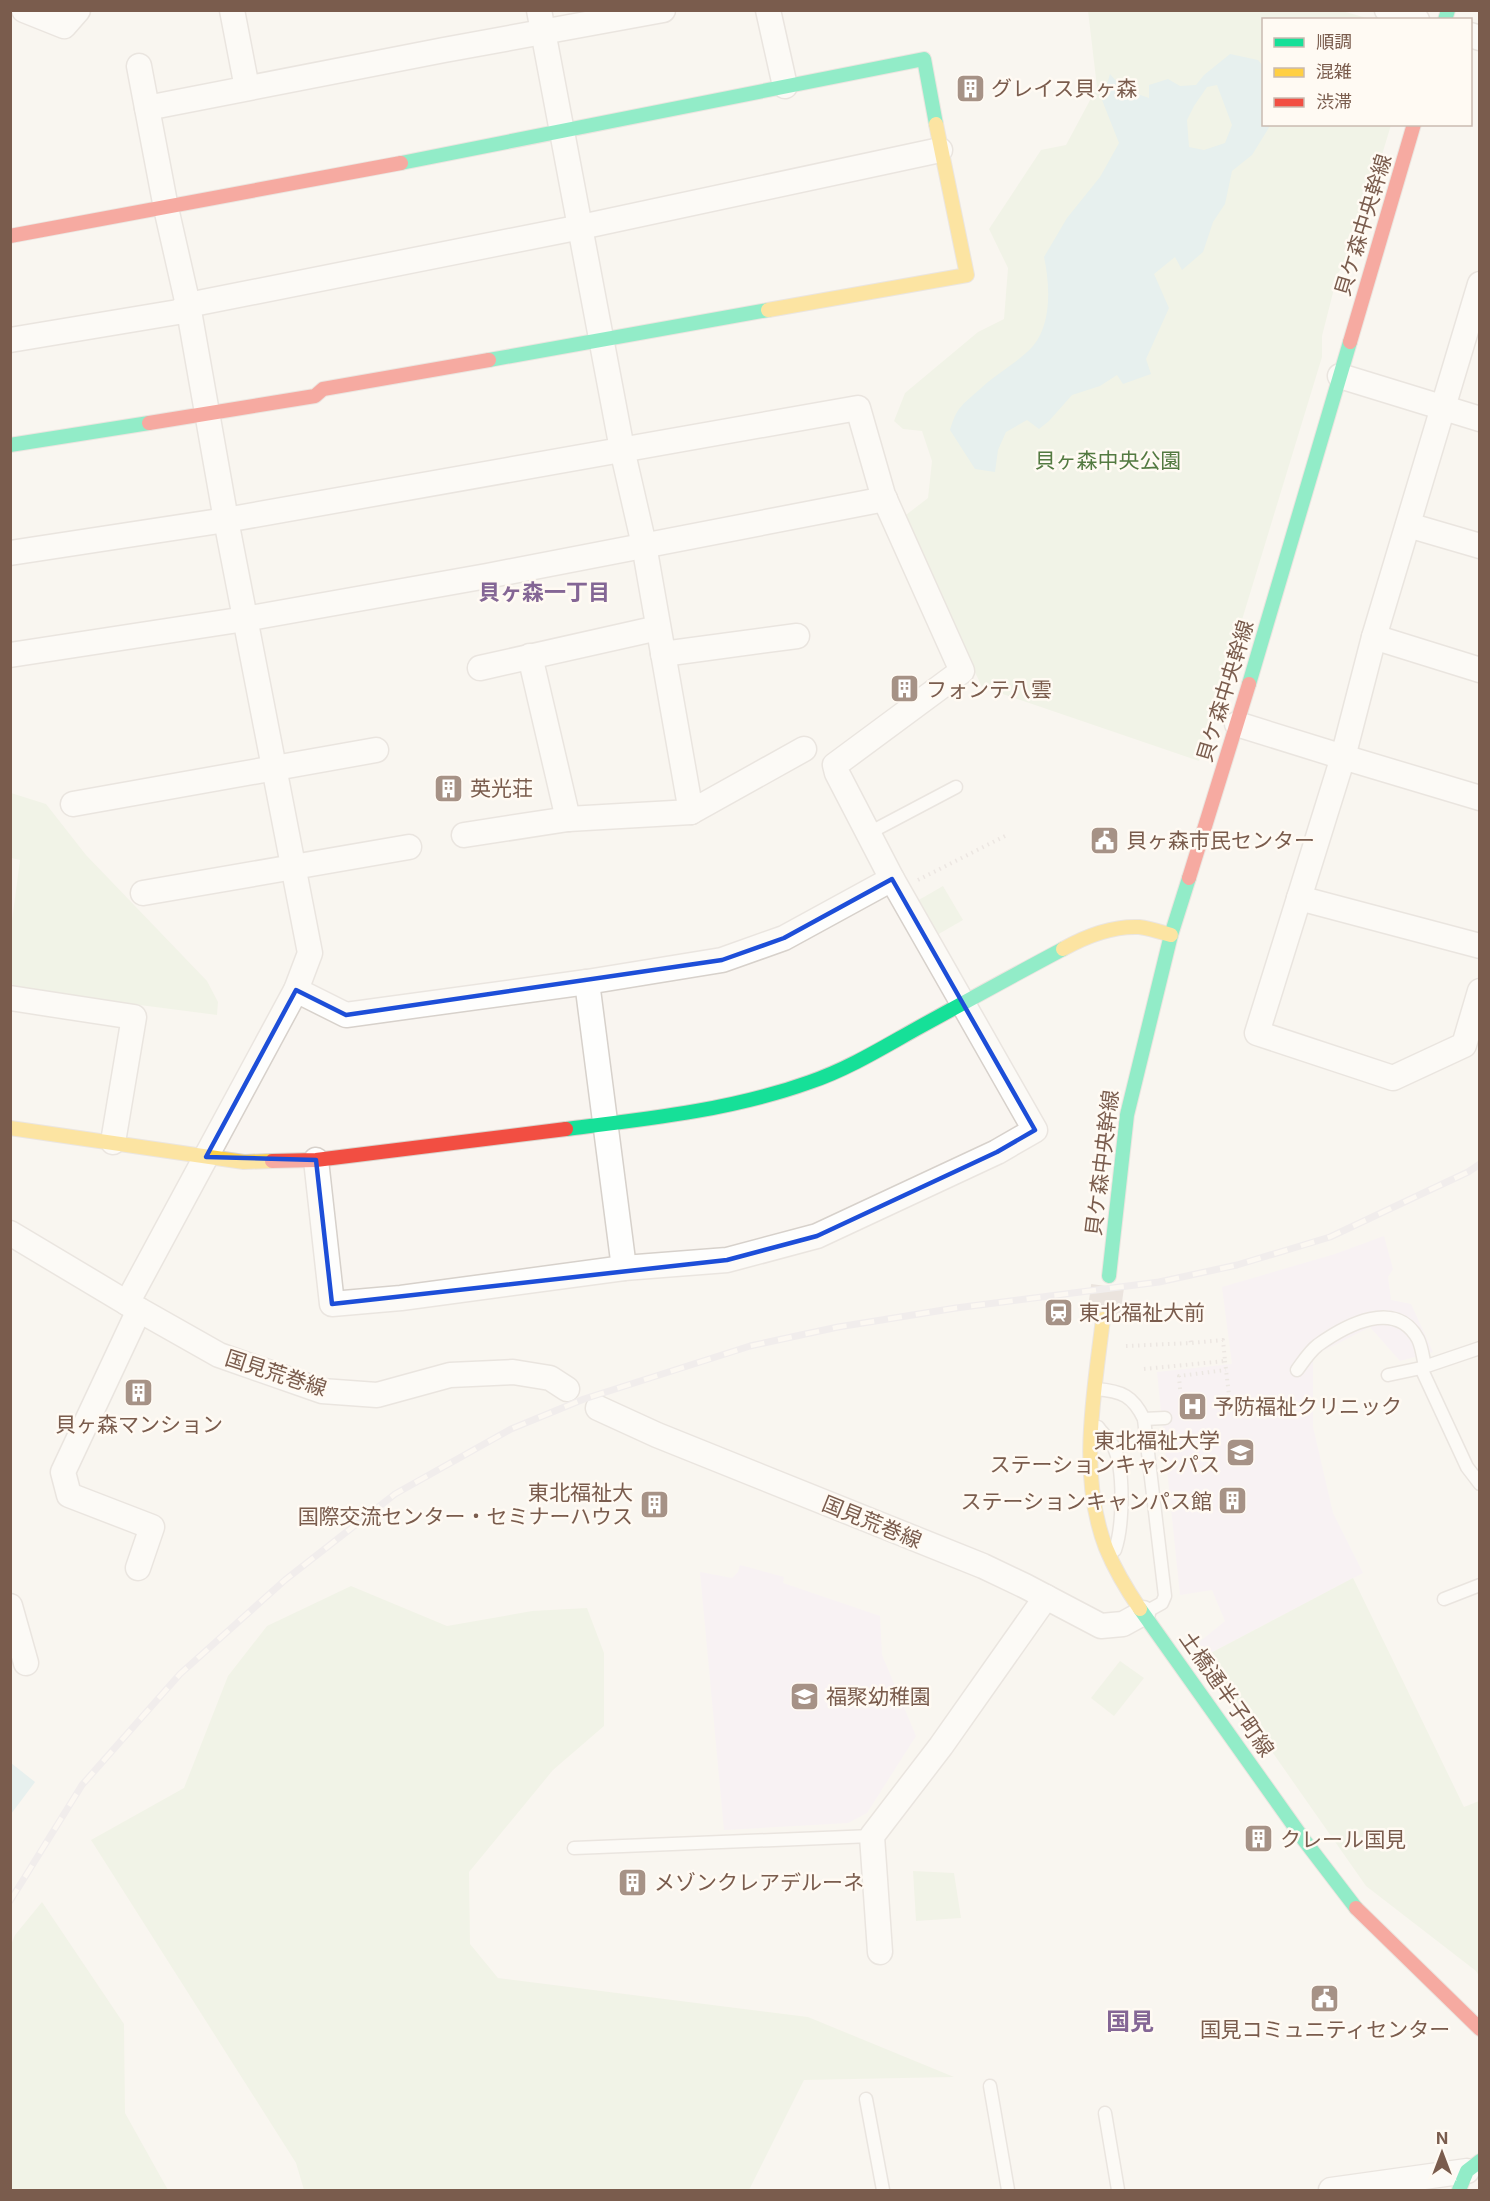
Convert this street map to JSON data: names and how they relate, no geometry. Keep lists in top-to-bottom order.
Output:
{
  "streets": {
    "street": ["貝ケ森中央幹線", "国見荒巻線", "土橋通半子町線"]
  },
  "crossings": [
    ["国見荒巻線", "土橋通半子町線"]
  ],
  "districts": ["貝ヶ森一丁目", "国見"],
  "parks": ["貝ヶ森中央公園"],
  "places": {
    "building": [
      "グレイス貝ヶ森",
      "フォンテ八雲",
      "英光荘",
      "貝ヶ森マンション",
      "ステーションキャンパス館",
      "東北福祉大 国際交流センター・セミナーハウス",
      "クレール国見",
      "メゾンクレアデルーネ"
    ],
    "public building": ["貝ヶ森市民センター", "国見コミュニティセンター"],
    "station": ["東北福祉大前"],
    "hospital": ["予防福祉クリニック"],
    "school or university": ["東北福祉大学 ステーションキャンパス", "福聚幼稚園"]
  },
  "legend": ["順調", "混雑", "渋滞"],
  "north": "top"
}
